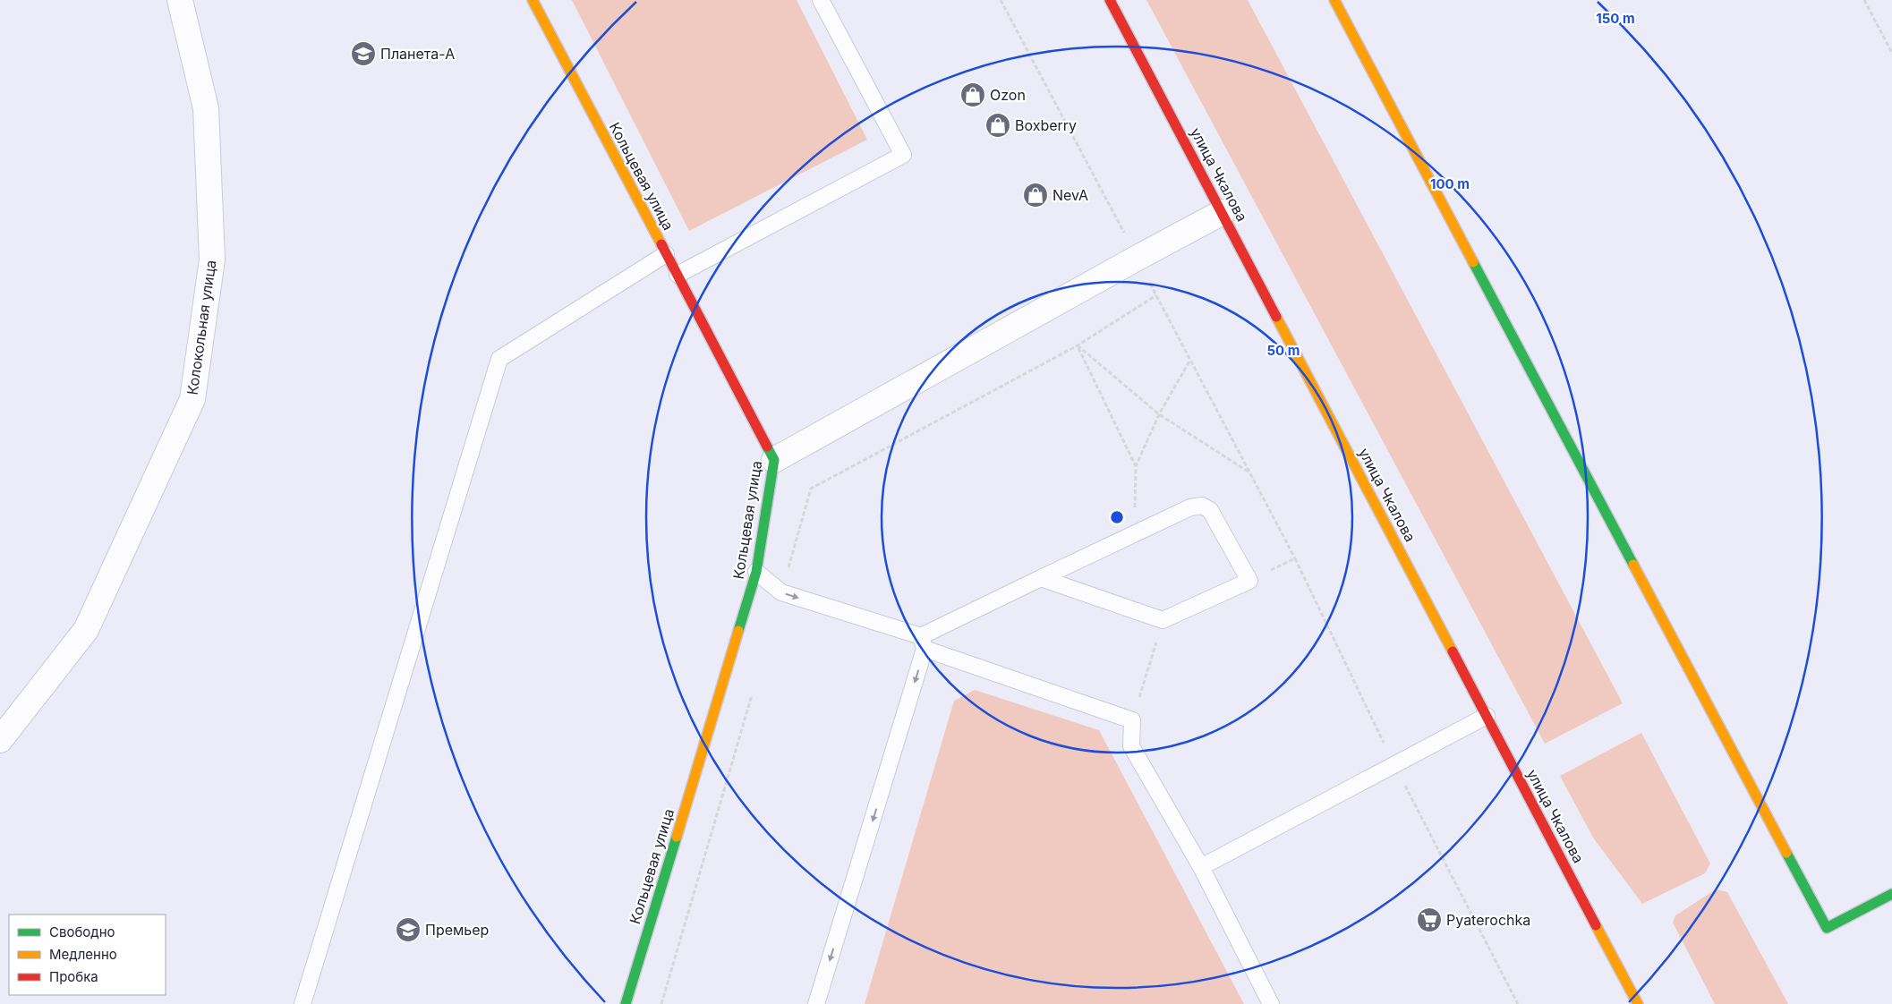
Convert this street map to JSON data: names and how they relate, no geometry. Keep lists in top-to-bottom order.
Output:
{
  "streets": {
    "street": ["улица Чкалова", "Кольцевая улица", "Колокольная улица"]
  },
  "places": {
    "school or university": ["Планета-А", "Премьер"],
    "shop": ["Ozon", "Boxberry", "NevA"],
    "supermarket": ["Pyaterochka"]
  },
  "legend": ["Свободно", "Медленно", "Пробка"],
  "rings": ["150 m", "100 m", "50 m"]
}
